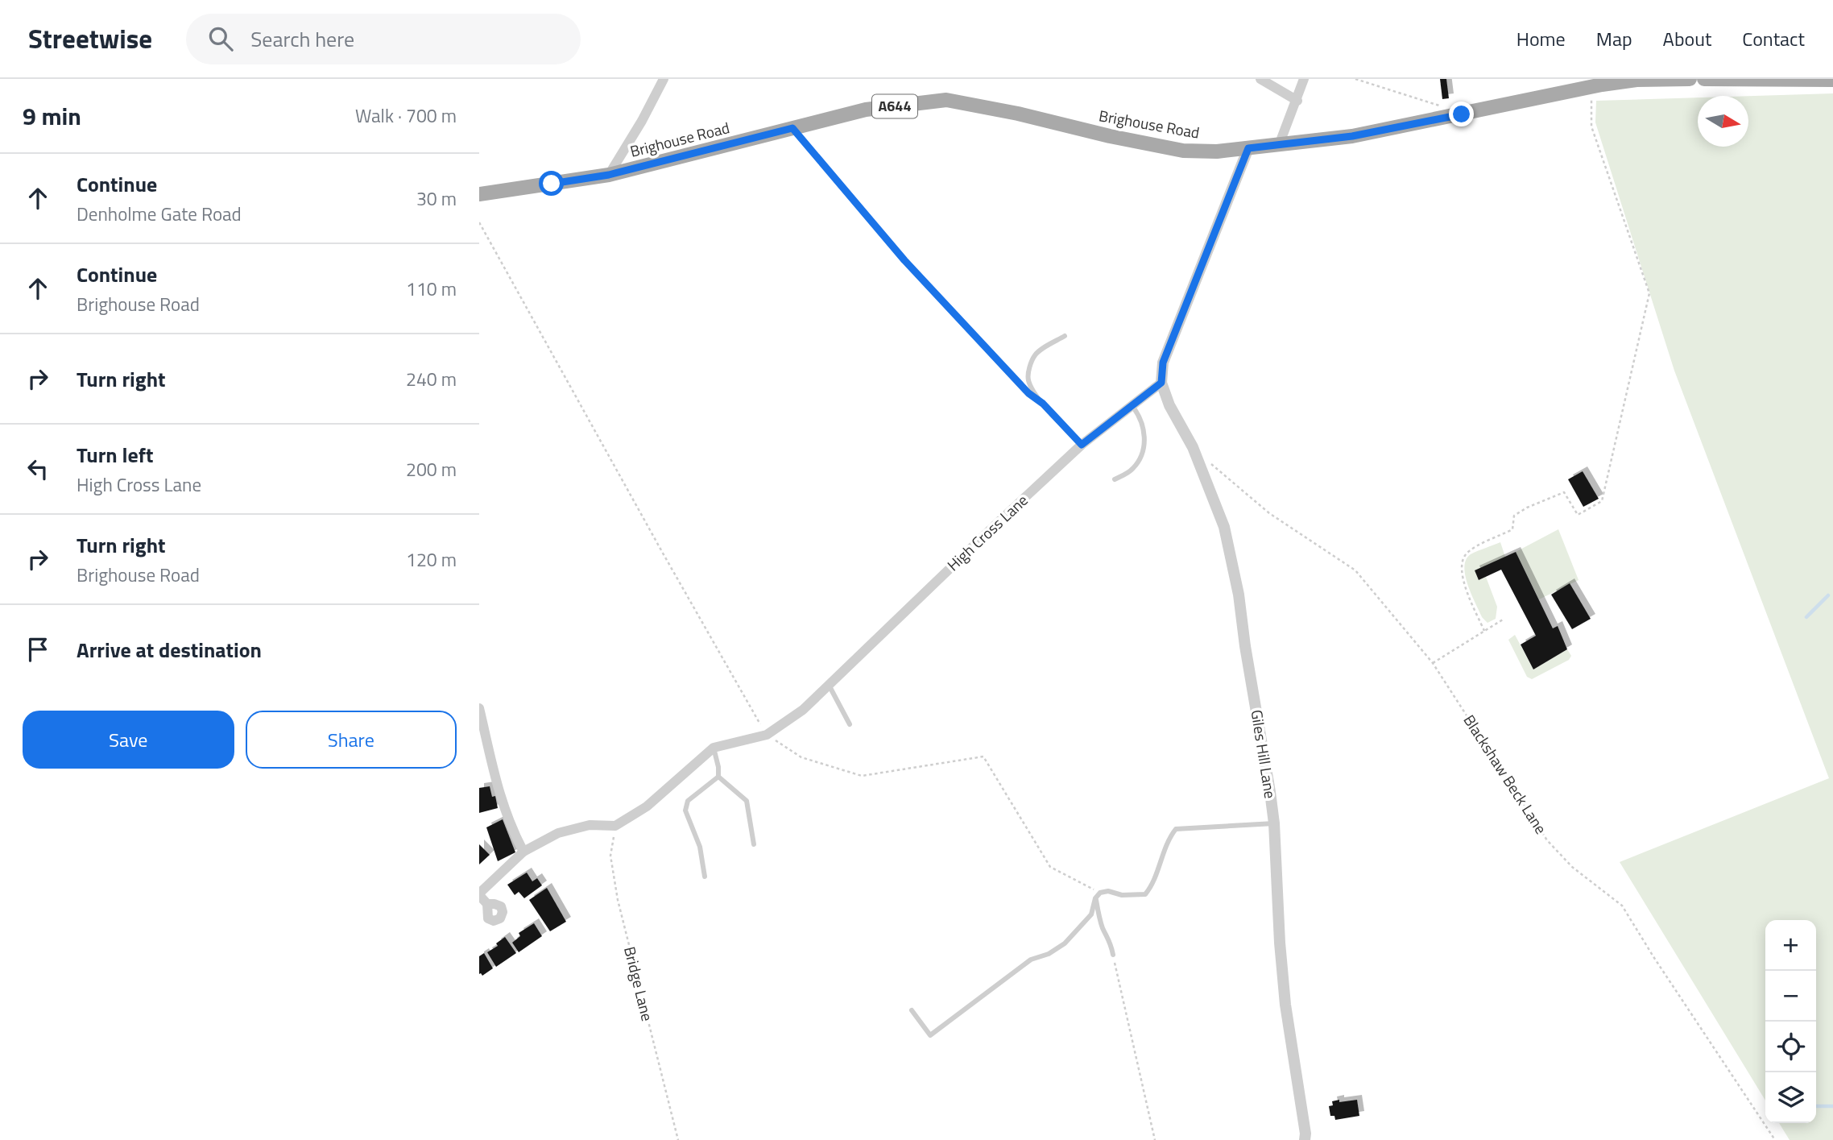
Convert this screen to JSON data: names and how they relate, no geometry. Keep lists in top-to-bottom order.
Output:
{
  "streets": {
    "main road": ["A644", "Brighouse Road"],
    "street": ["High Cross Lane", "Giles Hill Lane"],
    "path": ["Blackshaw Beck Lane", "Bridge Lane"]
  },
  "crossings": [
    ["A644", "Brighouse Road"],
    ["High Cross Lane", "Giles Hill Lane"],
    ["High Cross Lane", "Bridge Lane"]
  ],
  "north": "right",
  "page": {
    "header": "Streetwise",
    "search": "Search here",
    "nav": [
      "Home",
      "Map",
      "About",
      "Contact"
    ],
    "heading": ["9 min", "Walk · 700 m"],
    "list": [
      ["Continue", "Denholme Gate Road", "30 m"],
      ["Continue", "Brighouse Road", "110 m"],
      ["Turn right", "240 m"],
      ["Turn left", "High Cross Lane", "200 m"],
      ["Turn right", "Brighouse Road", "120 m"],
      "Arrive at destination"
    ],
    "buttons": ["Save", "Share"],
    "map_buttons": ["+", "−"]
  }
}
